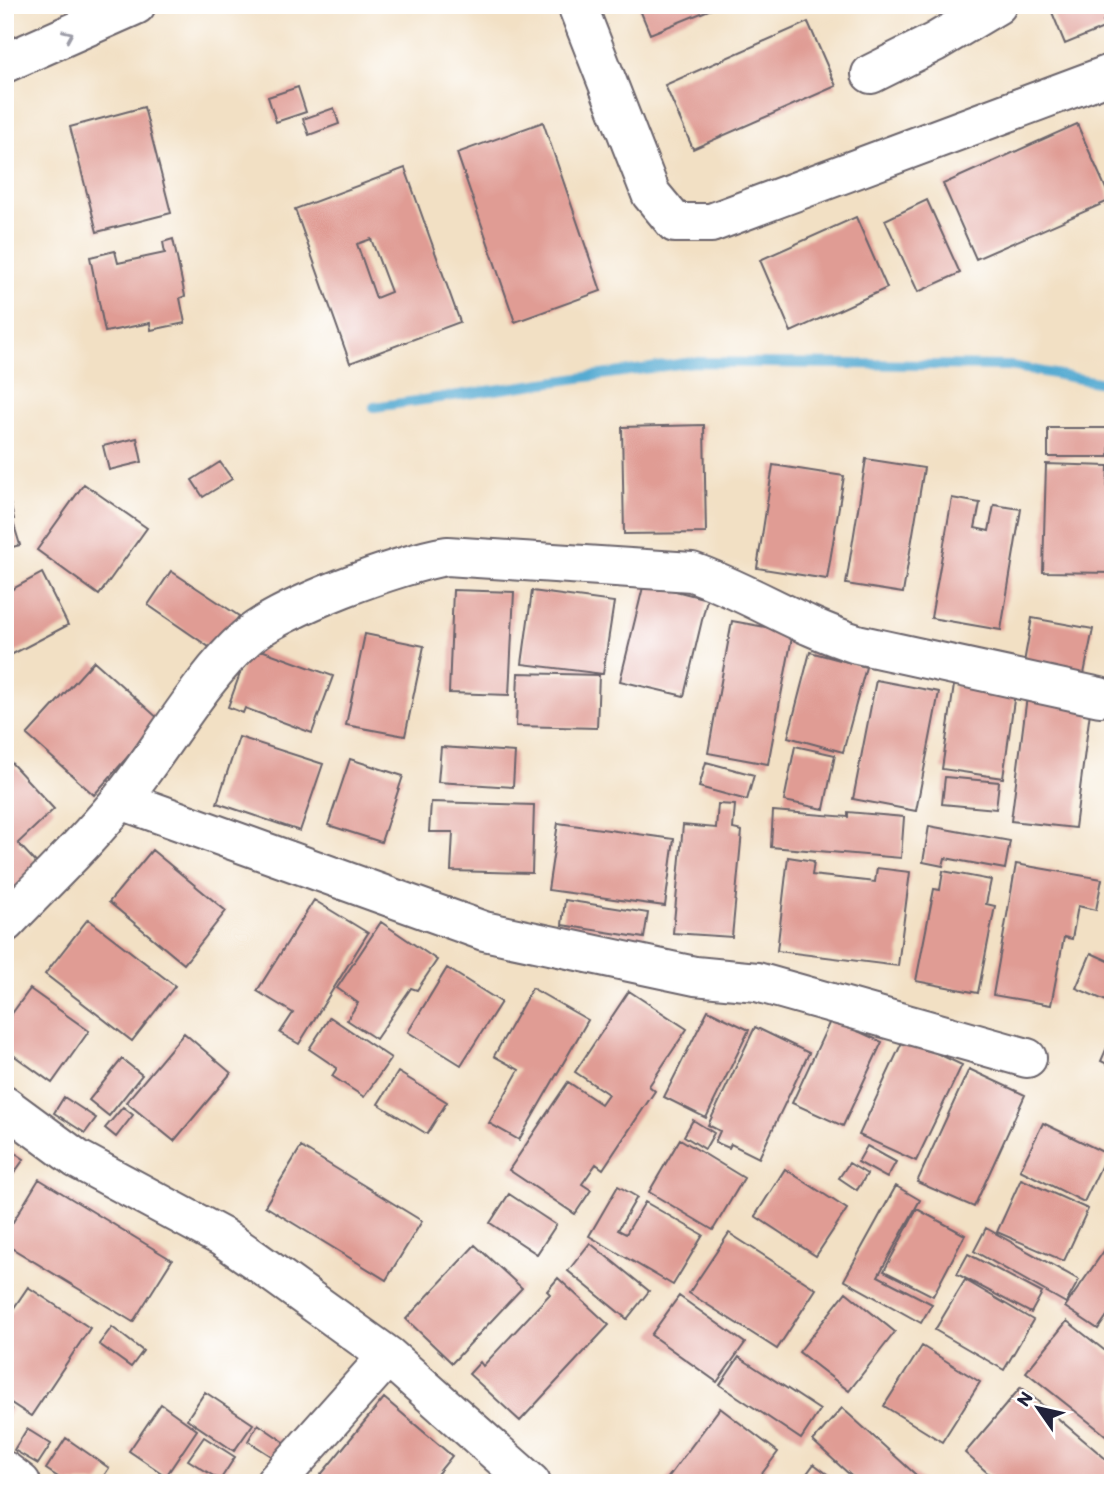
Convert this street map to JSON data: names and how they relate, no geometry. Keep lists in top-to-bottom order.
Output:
{
  "north": "top left"
}
